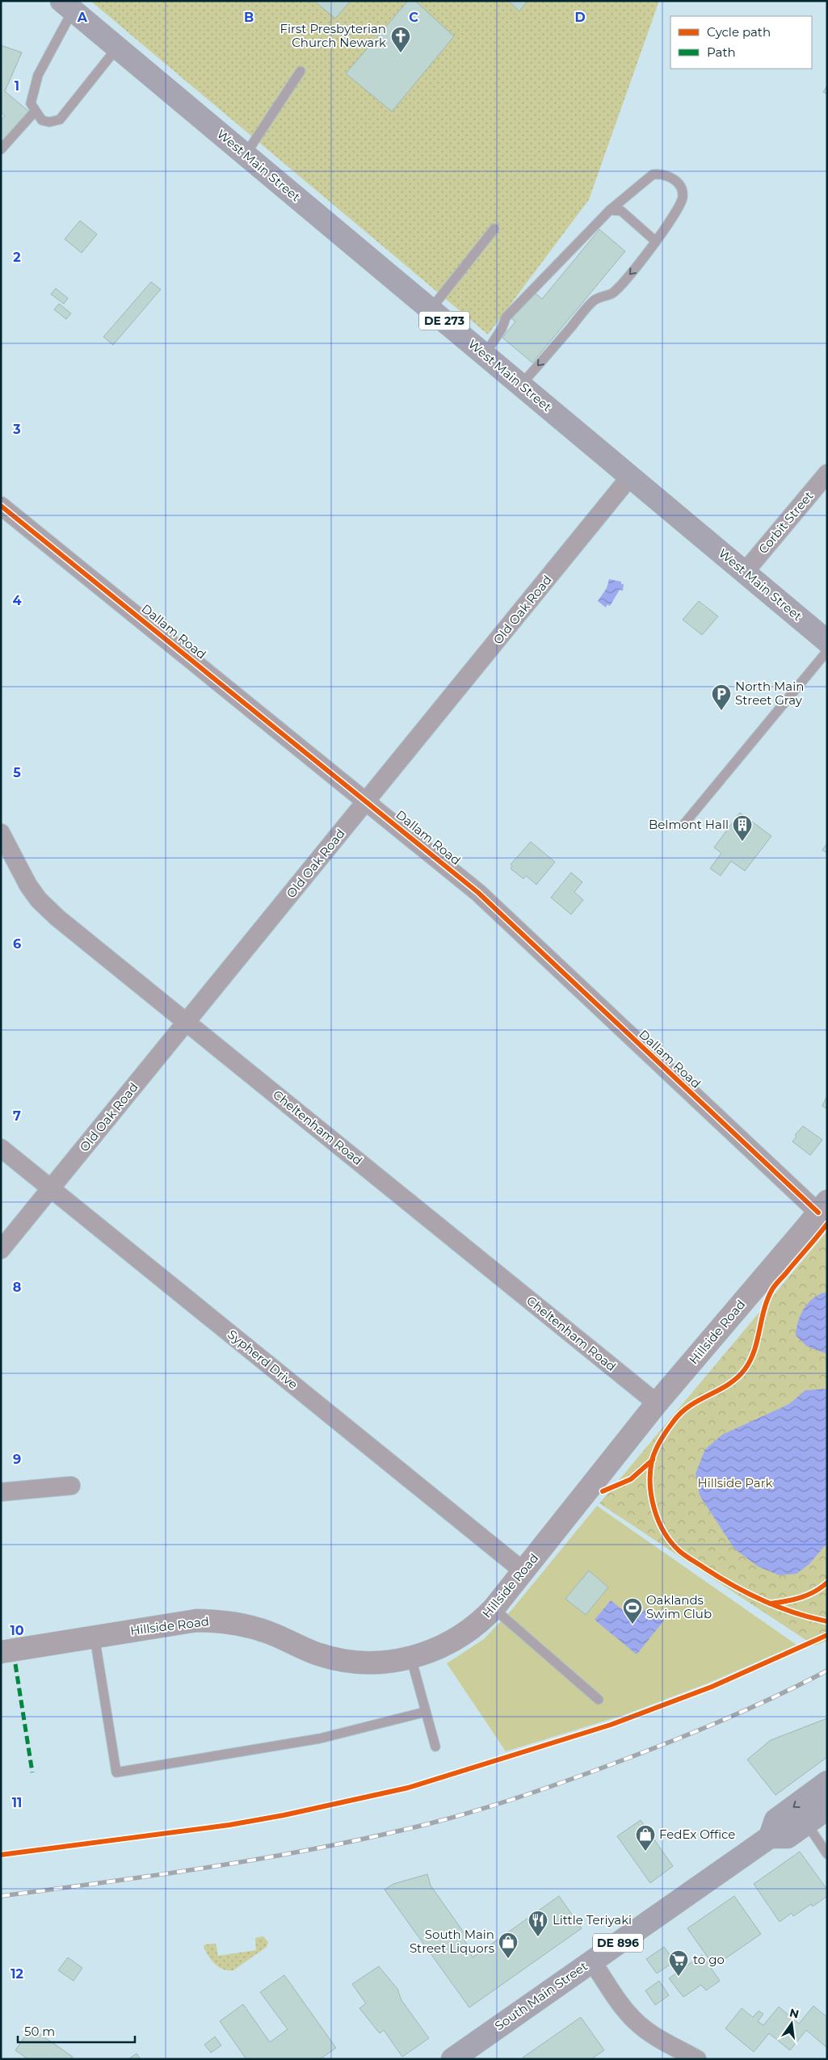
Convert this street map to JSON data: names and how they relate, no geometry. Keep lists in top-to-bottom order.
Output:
{
  "streets": {
    "main road": [
      "West Main Street",
      "DE 273",
      "DE 896",
      "South Main Street"
    ],
    "street": [
      "Corbit Street",
      "Old Oak Road",
      "Dallam Road",
      "Cheltenham Road",
      "Hillside Road",
      "Sypherd Drive"
    ]
  },
  "crossings": [
    ["West Main Street", "Corbit Street"],
    ["West Main Street", "Old Oak Road"],
    ["Old Oak Road", "Dallam Road"],
    ["Old Oak Road", "Cheltenham Road"],
    ["Old Oak Road", "Sypherd Drive"],
    ["Dallam Road", "Hillside Road"],
    ["Cheltenham Road", "Hillside Road"],
    ["Hillside Road", "Sypherd Drive"]
  ],
  "parks": ["Hillside Park"],
  "places": {
    "church": ["First Presbyterian Church Newark"],
    "parking": ["North Main Street Gray"],
    "building": ["Belmont Hall"],
    "sports": ["Oaklands Swim Club"],
    "shop": ["FedEx Office", "South Main Street Liquors"],
    "restaurant": ["Little Teriyaki"],
    "supermarket": ["to go"]
  },
  "legend": ["Cycle path", "Path"],
  "scale_bar": "50 m",
  "north": "top",
  "grid": {
    "columns": [
      "A",
      "B",
      "C",
      "D"
    ],
    "rows": [
      "1",
      "2",
      "3",
      "4",
      "5",
      "6",
      "7",
      "8",
      "9",
      "10",
      "11",
      "12"
    ]
  }
}
